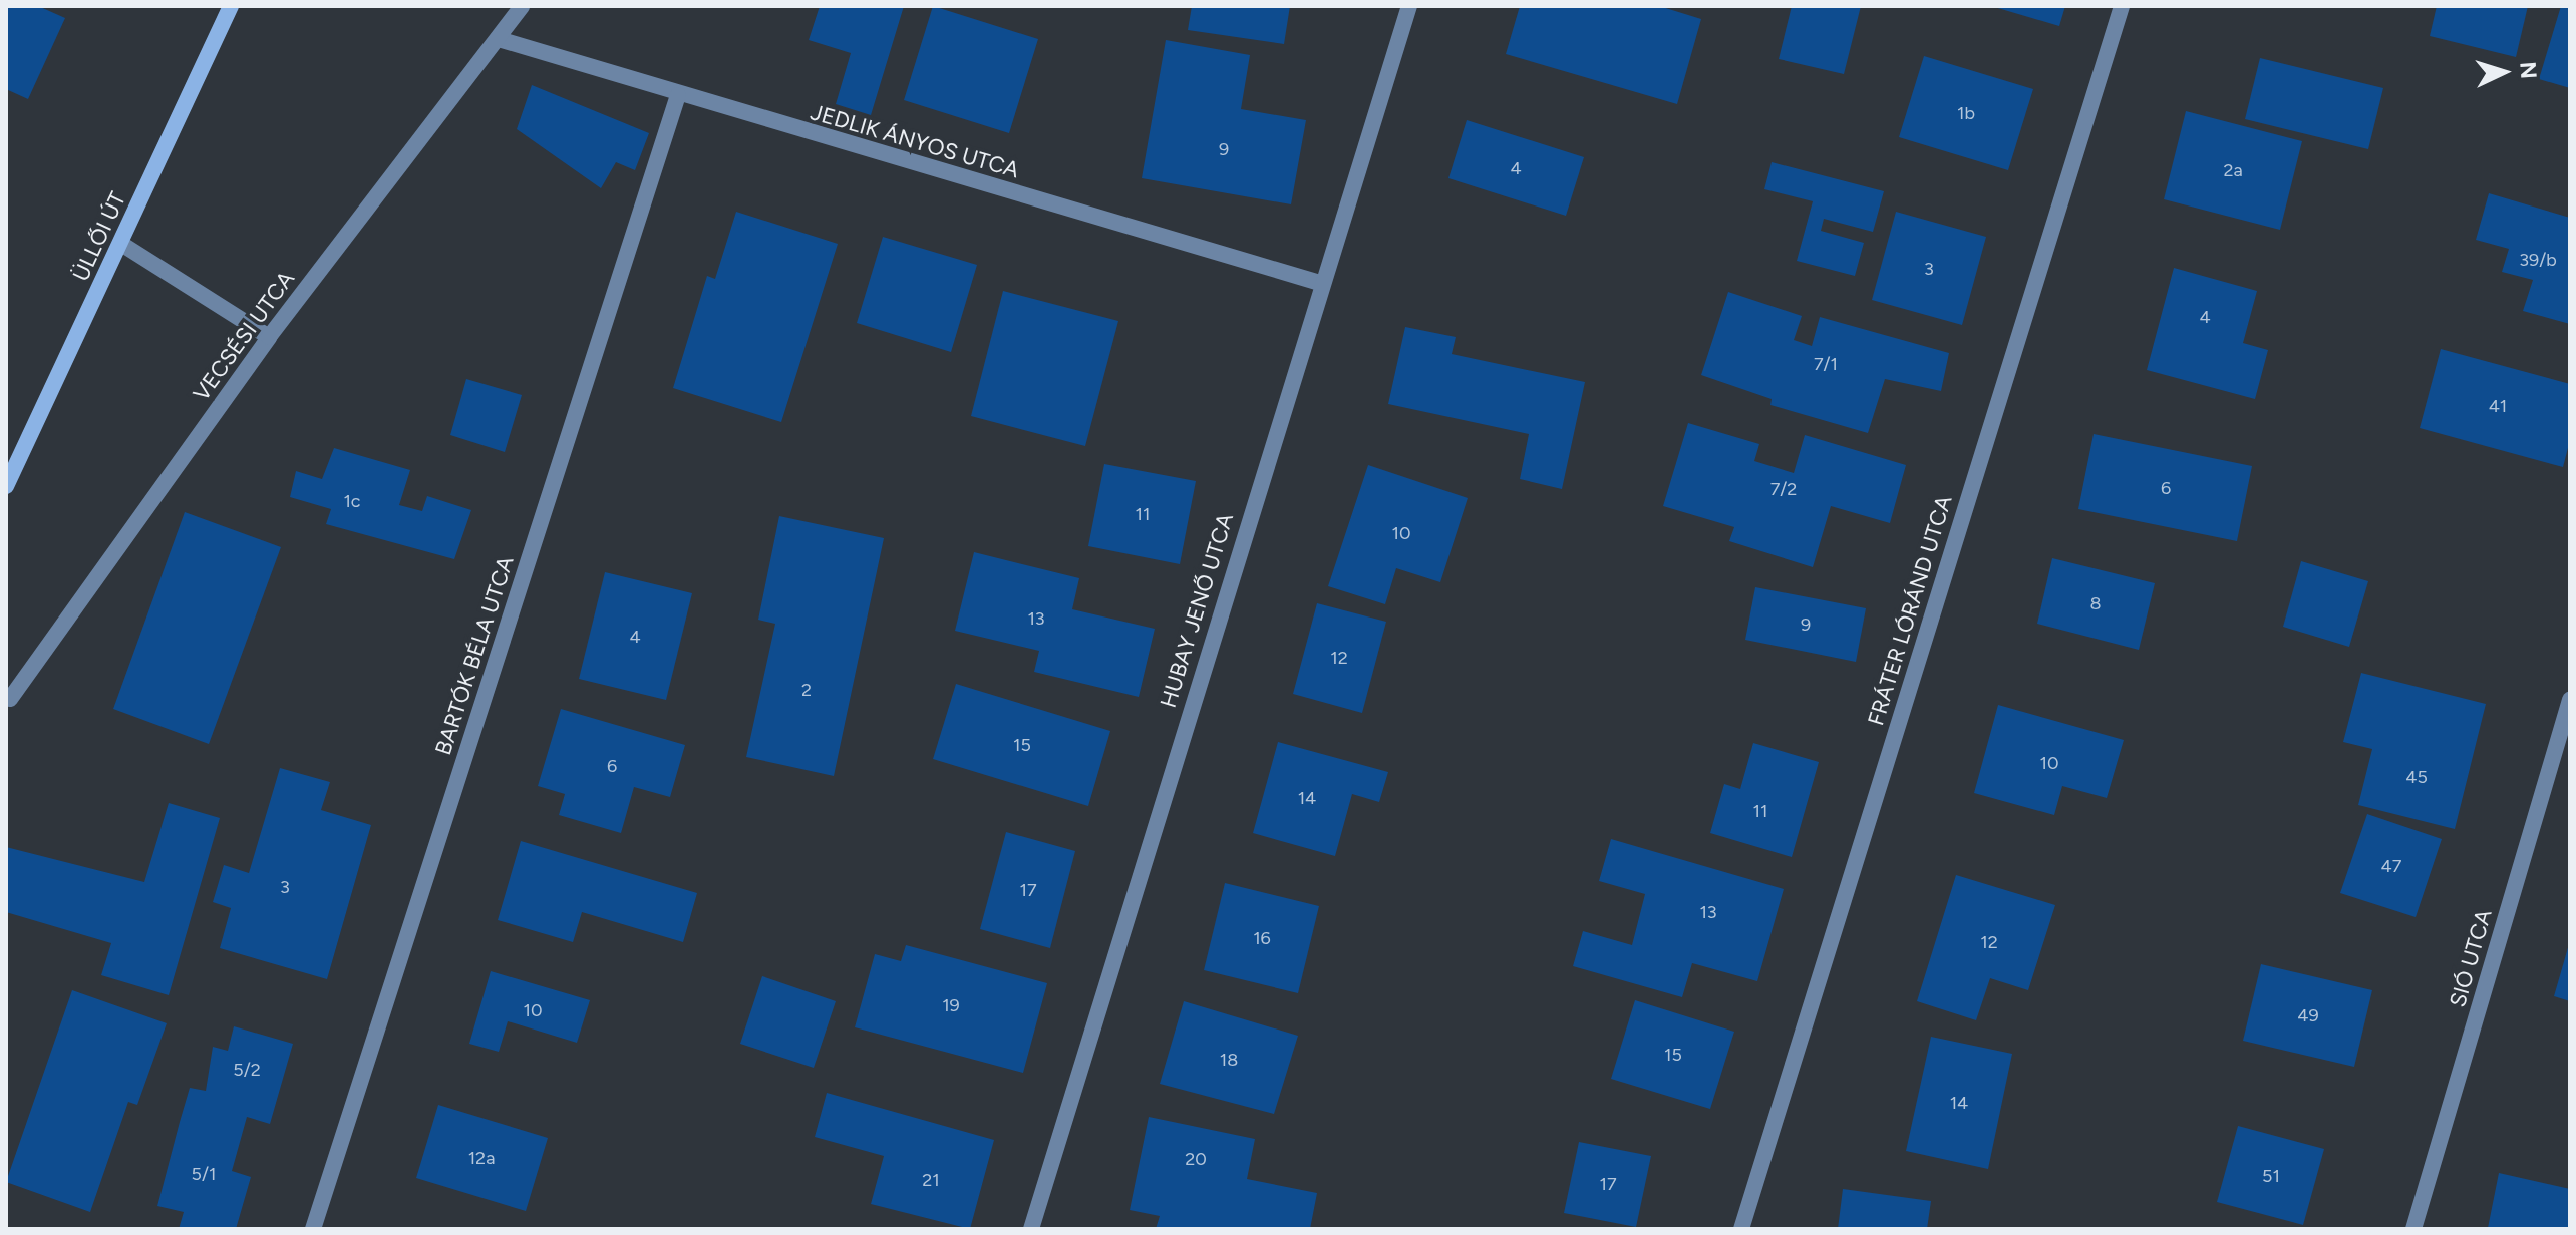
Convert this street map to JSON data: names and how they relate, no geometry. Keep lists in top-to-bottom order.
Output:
{
  "streets": {
    "main road": ["ÜLLŐI ÚT"],
    "street": [
      "JEDLIK ÁNYOS UTCA",
      "VECSÉSI UTCA",
      "HUBAY JENŐ UTCA",
      "FRÁTER LÓRÁND UTCA",
      "BARTÓK BÉLA UTCA",
      "SIÓ UTCA"
    ]
  },
  "crossings": [
    ["JEDLIK ÁNYOS UTCA", "VECSÉSI UTCA"],
    ["JEDLIK ÁNYOS UTCA", "HUBAY JENŐ UTCA"],
    ["JEDLIK ÁNYOS UTCA", "BARTÓK BÉLA UTCA"]
  ],
  "house_numbers": [
    "1b",
    "9",
    "4",
    "2a",
    "39/b",
    "3",
    "4",
    "7/1",
    "41",
    "6",
    "7/2",
    "1c",
    "11",
    "10",
    "8",
    "13",
    "9",
    "4",
    "12",
    "2",
    "15",
    "10",
    "6",
    "45",
    "14",
    "11",
    "47",
    "3",
    "17",
    "13",
    "16",
    "12",
    "19",
    "10",
    "49",
    "15",
    "18",
    "5/2",
    "14",
    "12a",
    "20",
    "5/1",
    "51",
    "21",
    "17"
  ],
  "north": "right"
}
